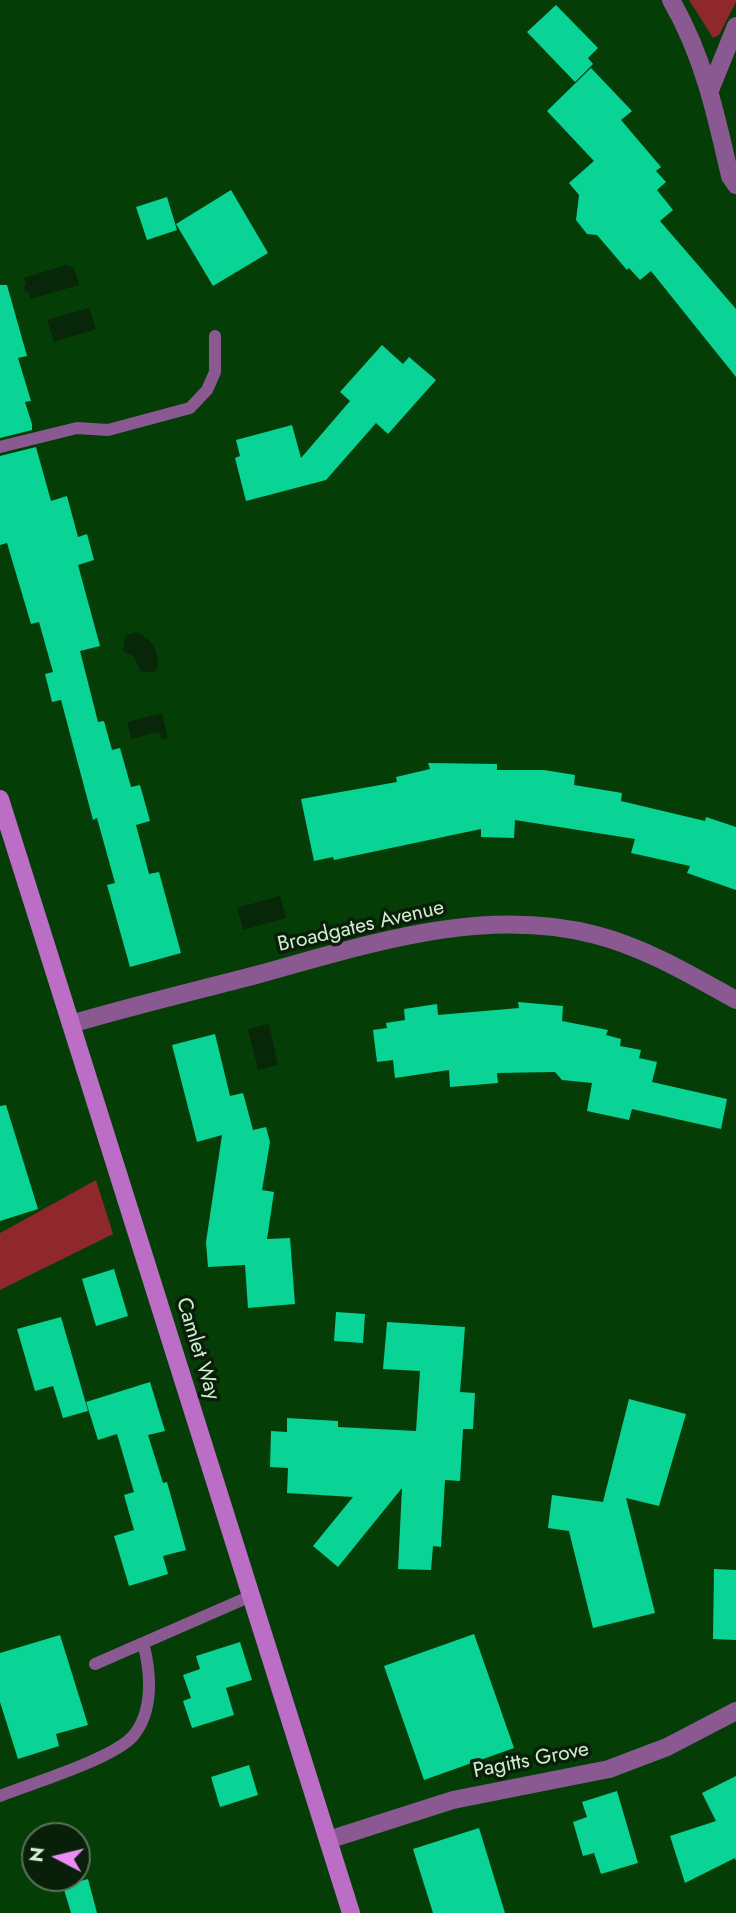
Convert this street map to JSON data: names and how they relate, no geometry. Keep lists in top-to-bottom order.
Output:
{
  "streets": {
    "street": ["Broadgates Avenue", "Camlet Way", "Pagitts Grove"]
  },
  "crossings": [
    ["Broadgates Avenue", "Camlet Way"],
    ["Camlet Way", "Pagitts Grove"]
  ],
  "north": "left"
}
